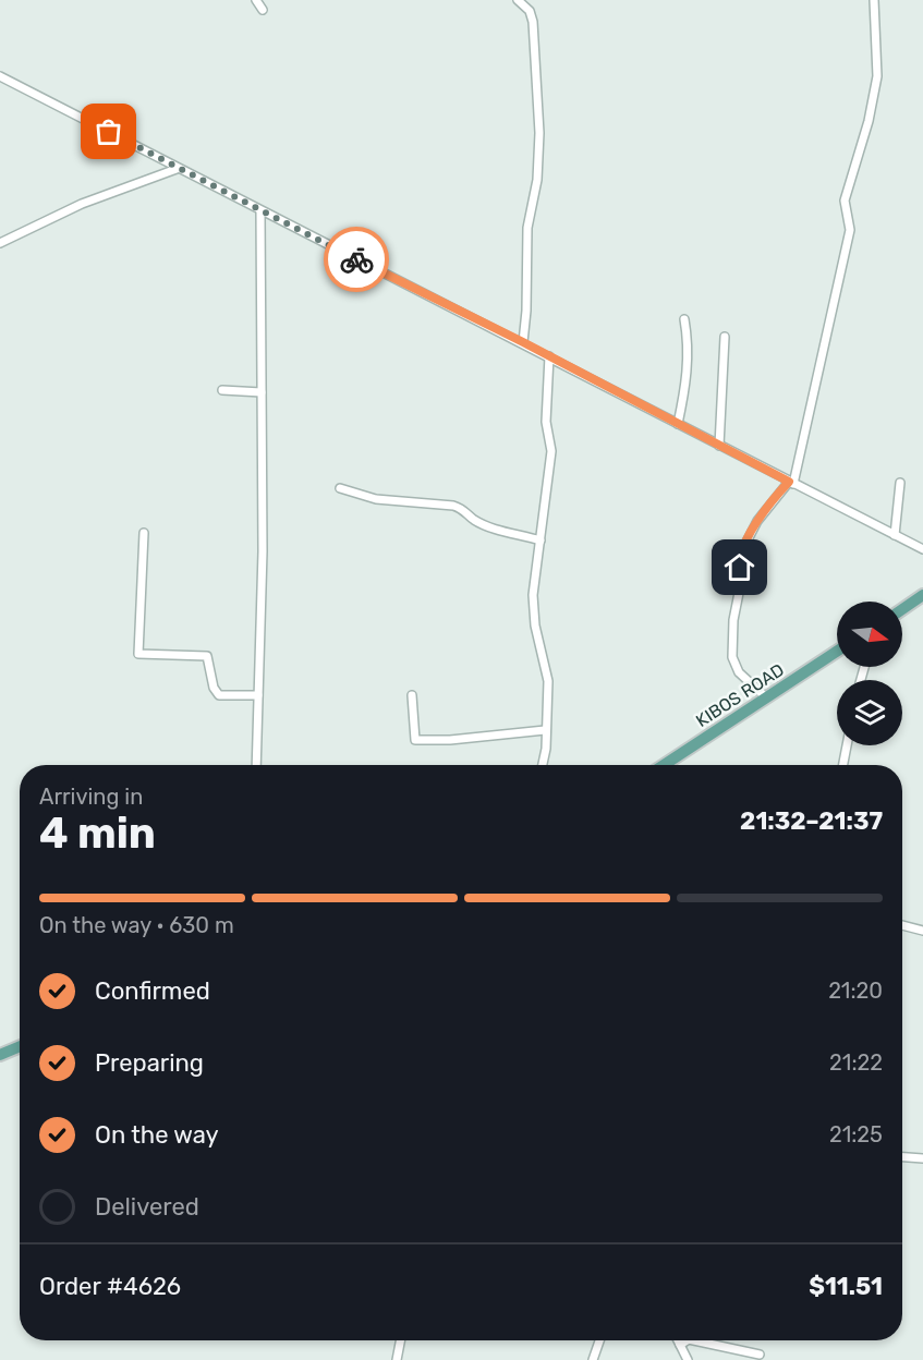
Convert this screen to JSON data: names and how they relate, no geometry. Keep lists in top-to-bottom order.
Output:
{
  "streets": {
    "main road": ["KIBOS ROAD"]
  },
  "north": "right",
  "page": {
    "heading": ["4 min", "Arriving in", "21:32–21:37"],
    "panel": ["Order #4626", "$11.51"],
    "bar": "On the way · 630 m",
    "list": [
      ["Confirmed", "21:20"],
      ["Preparing", "21:22"],
      ["On the way", "21:25"],
      "Delivered"
    ]
  }
}
